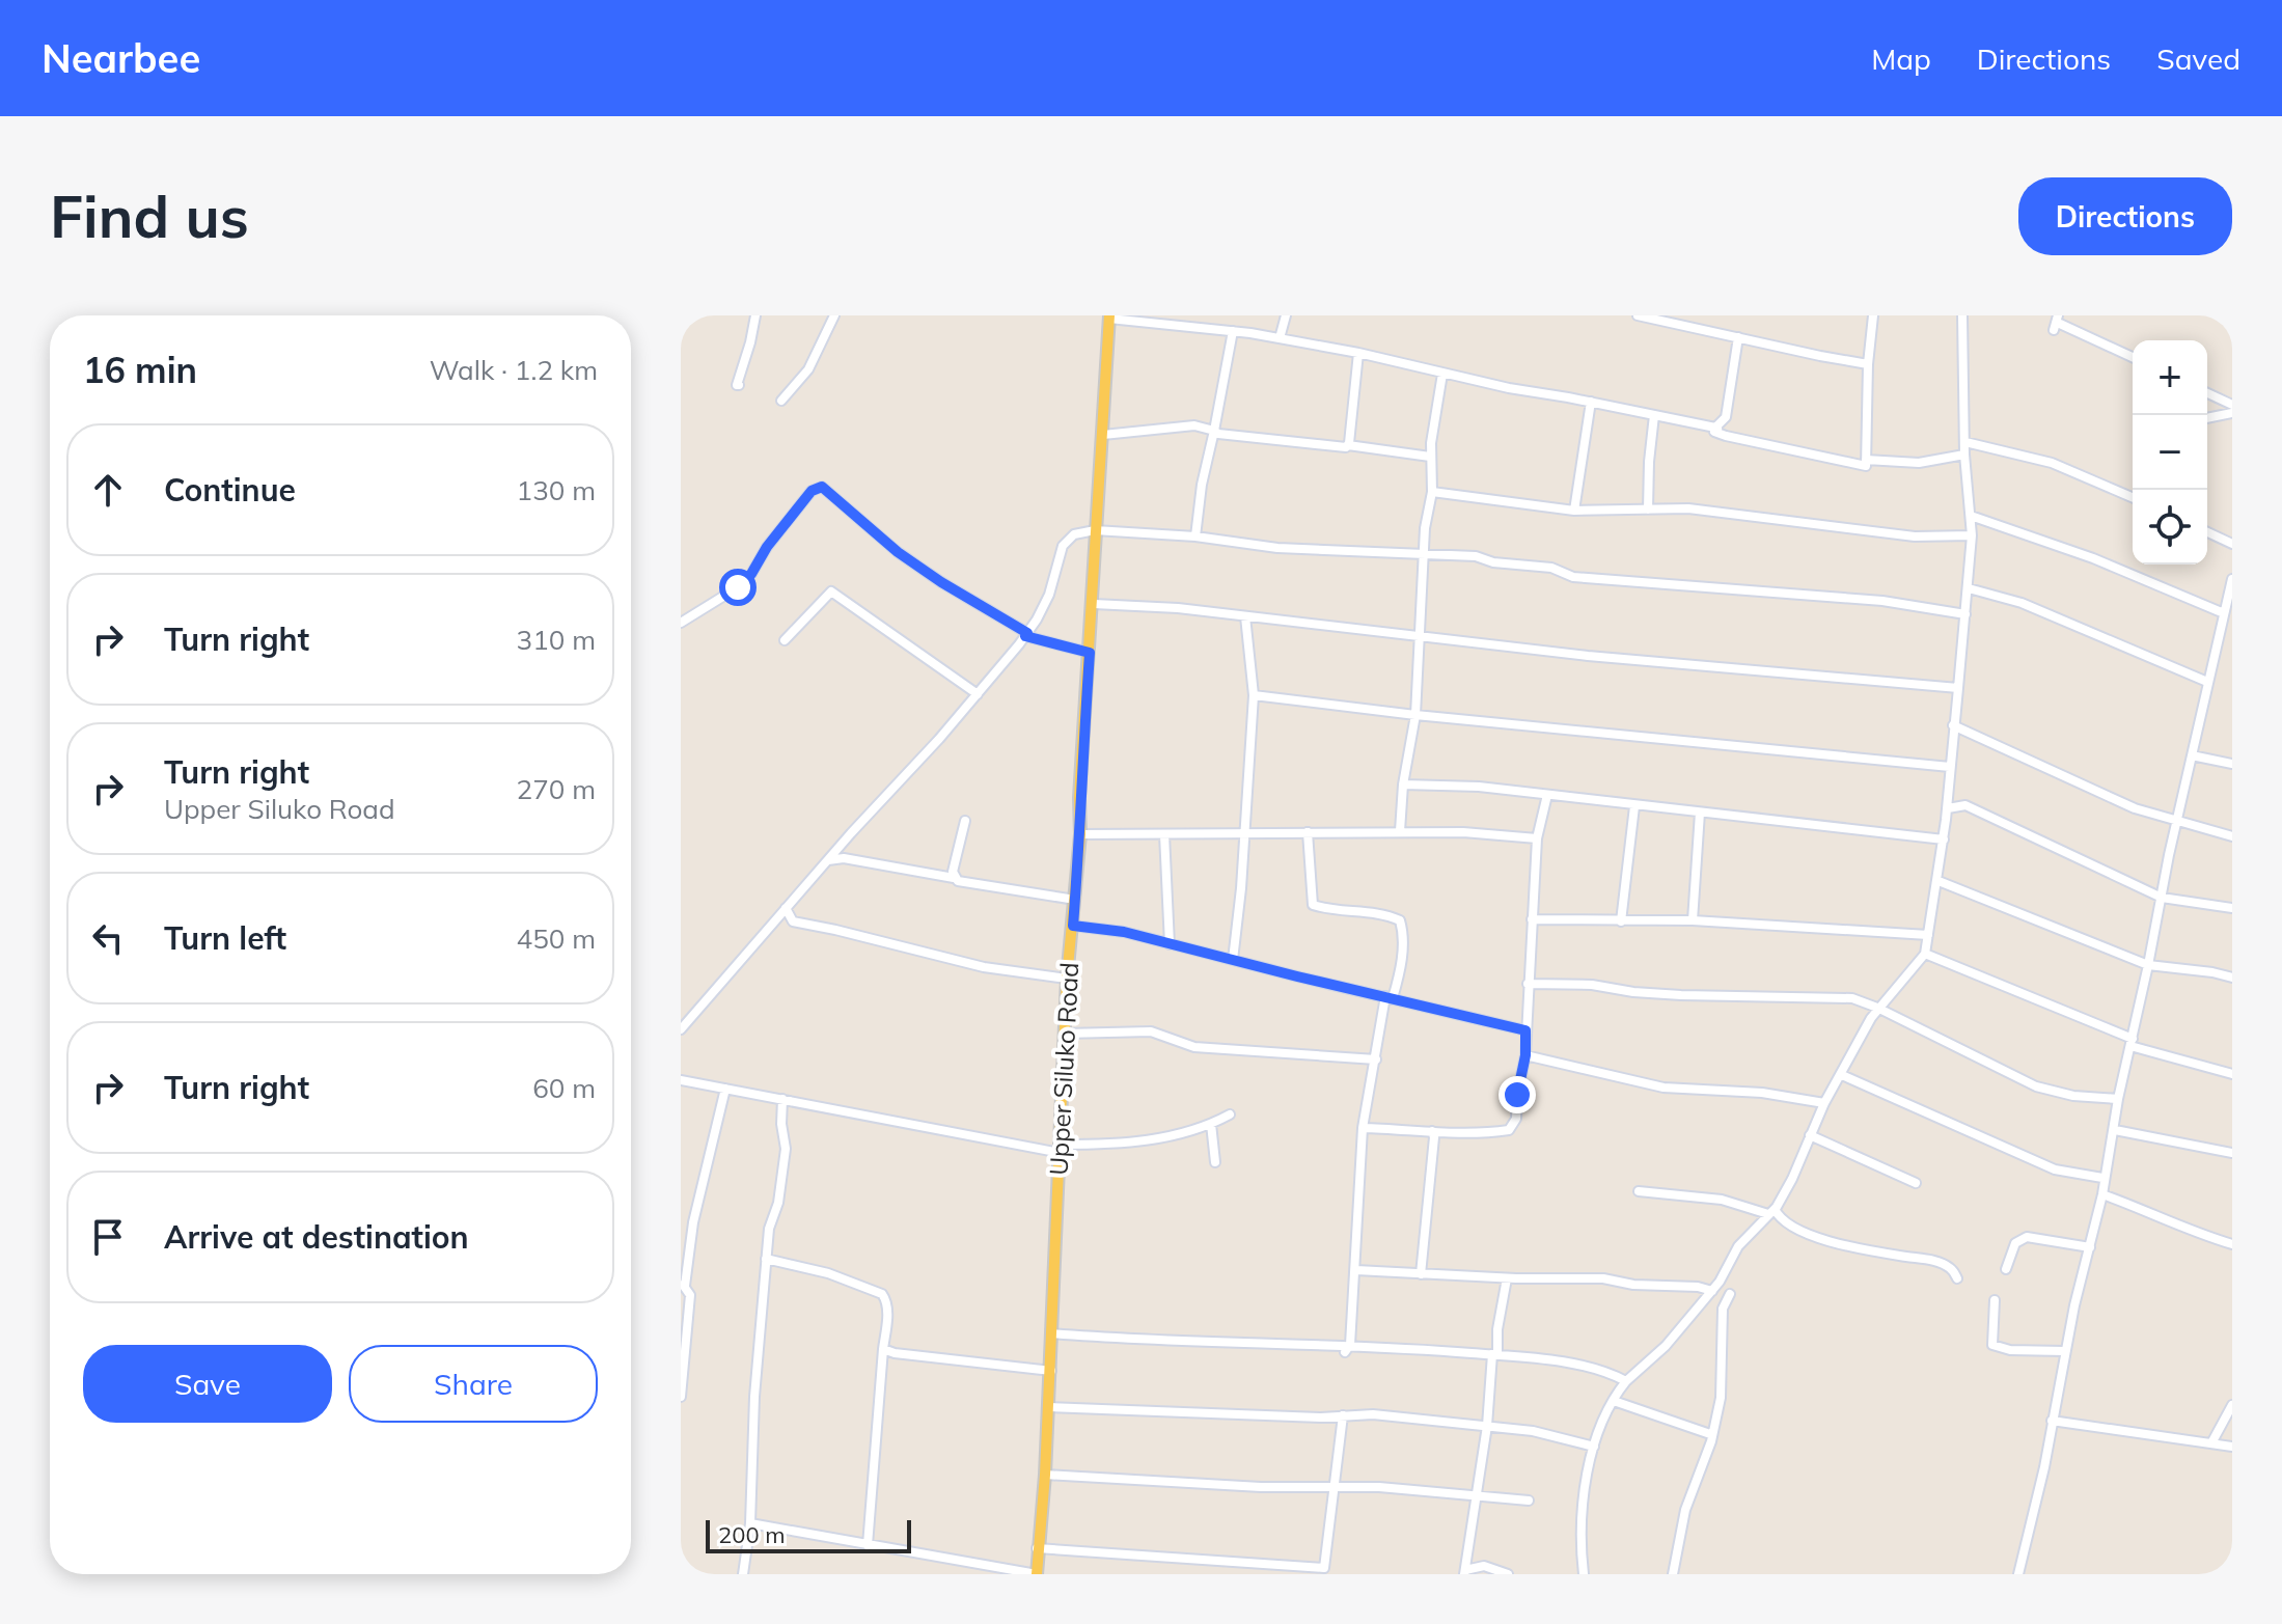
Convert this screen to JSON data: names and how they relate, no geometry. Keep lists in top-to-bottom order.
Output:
{
  "streets": {
    "main road": ["Upper Siluko Road"]
  },
  "scale_bar": "200 m",
  "page": {
    "header": "Nearbee",
    "nav": ["Map", "Directions", "Saved"],
    "buttons": [
      "Directions",
      ["Save", "Share"]
    ],
    "title": "Find us",
    "heading": ["16 min", "Walk · 1.2 km"],
    "map_buttons": ["+", "−"],
    "list": [
      ["Continue", "130 m"],
      ["Turn right", "310 m"],
      ["Turn right", "Upper Siluko Road", "270 m"],
      ["Turn left", "450 m"],
      ["Turn right", "60 m"],
      "Arrive at destination"
    ],
    "scale": "200 m"
  }
}
